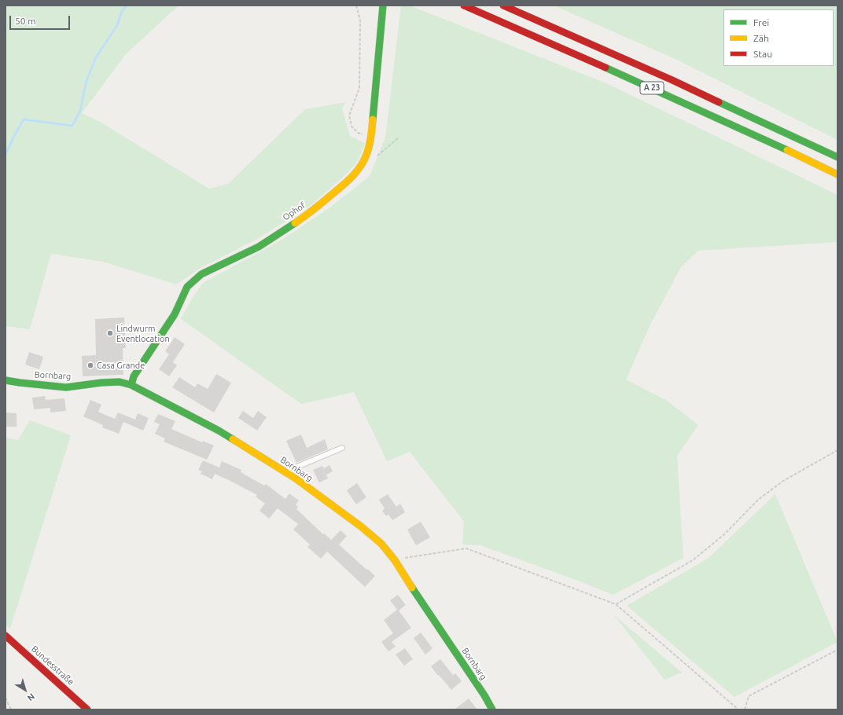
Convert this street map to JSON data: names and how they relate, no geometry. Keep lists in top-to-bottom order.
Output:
{
  "streets": {
    "main road": [
      "A 23",
      "Ophof",
      "Bornbarg",
      "Bundesstraße"
    ]
  },
  "crossings": [
    ["Ophof", "Bornbarg"]
  ],
  "places": ["Lindwurm Eventlocation", "Casa Grande"],
  "legend": ["Frei", "Zäh", "Stau"],
  "scale_bar": "50 m",
  "north": "bottom right"
}
